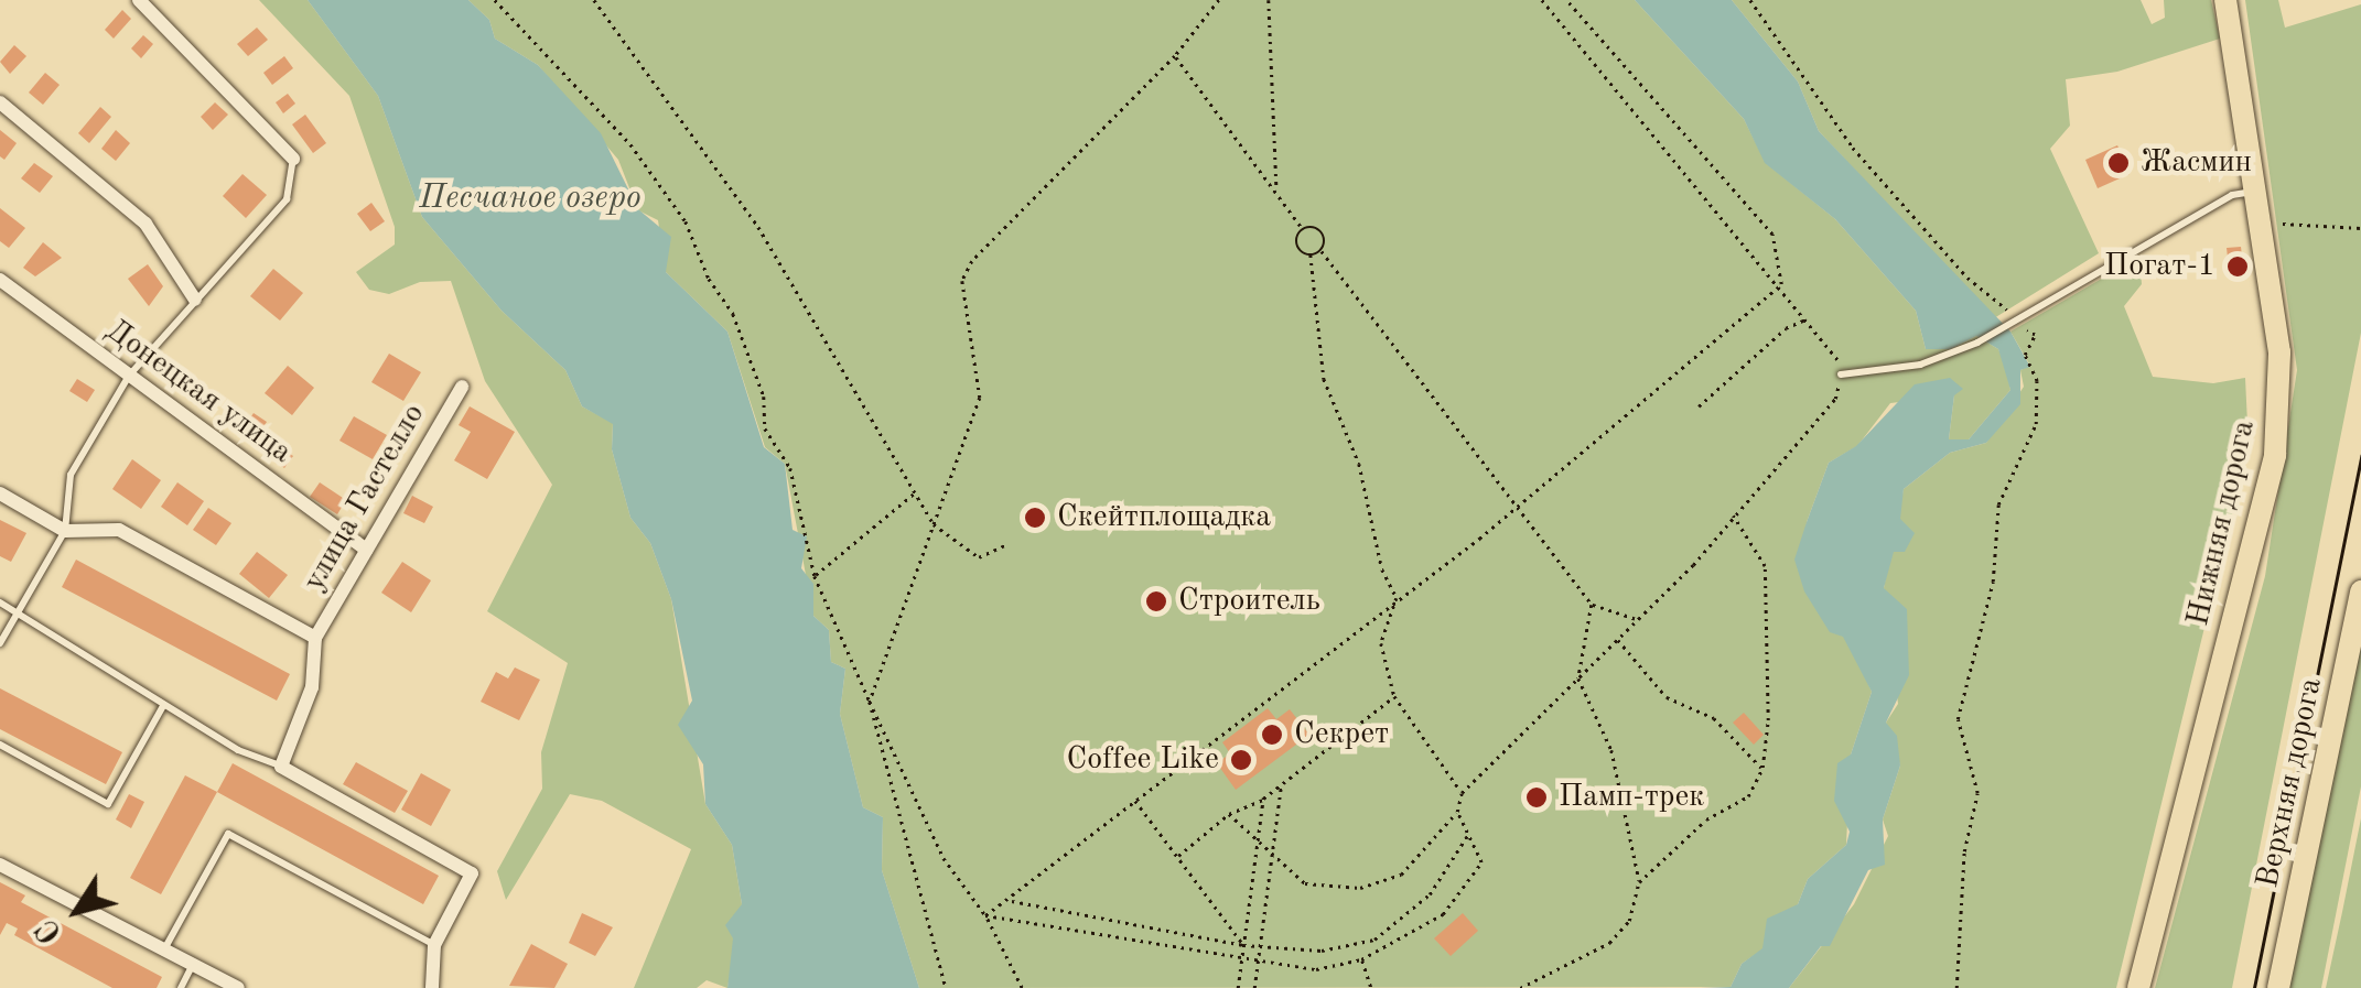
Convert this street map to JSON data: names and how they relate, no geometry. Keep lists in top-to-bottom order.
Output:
{
  "streets": {
    "main road": ["Нижняя дорога", "Верхняя дорога"],
    "street": ["Донецкая улица", "улица Гастелло"]
  },
  "crossings": [
    ["Донецкая улица", "улица Гастелло"]
  ],
  "water": ["Песчаное озеро"],
  "places": [
    "Жасмин",
    "Погат-1",
    "Скейтплощадка",
    "Строитель",
    "Секрет",
    "Coffee Like",
    "Памп-трек"
  ],
  "north": "bottom left"
}
